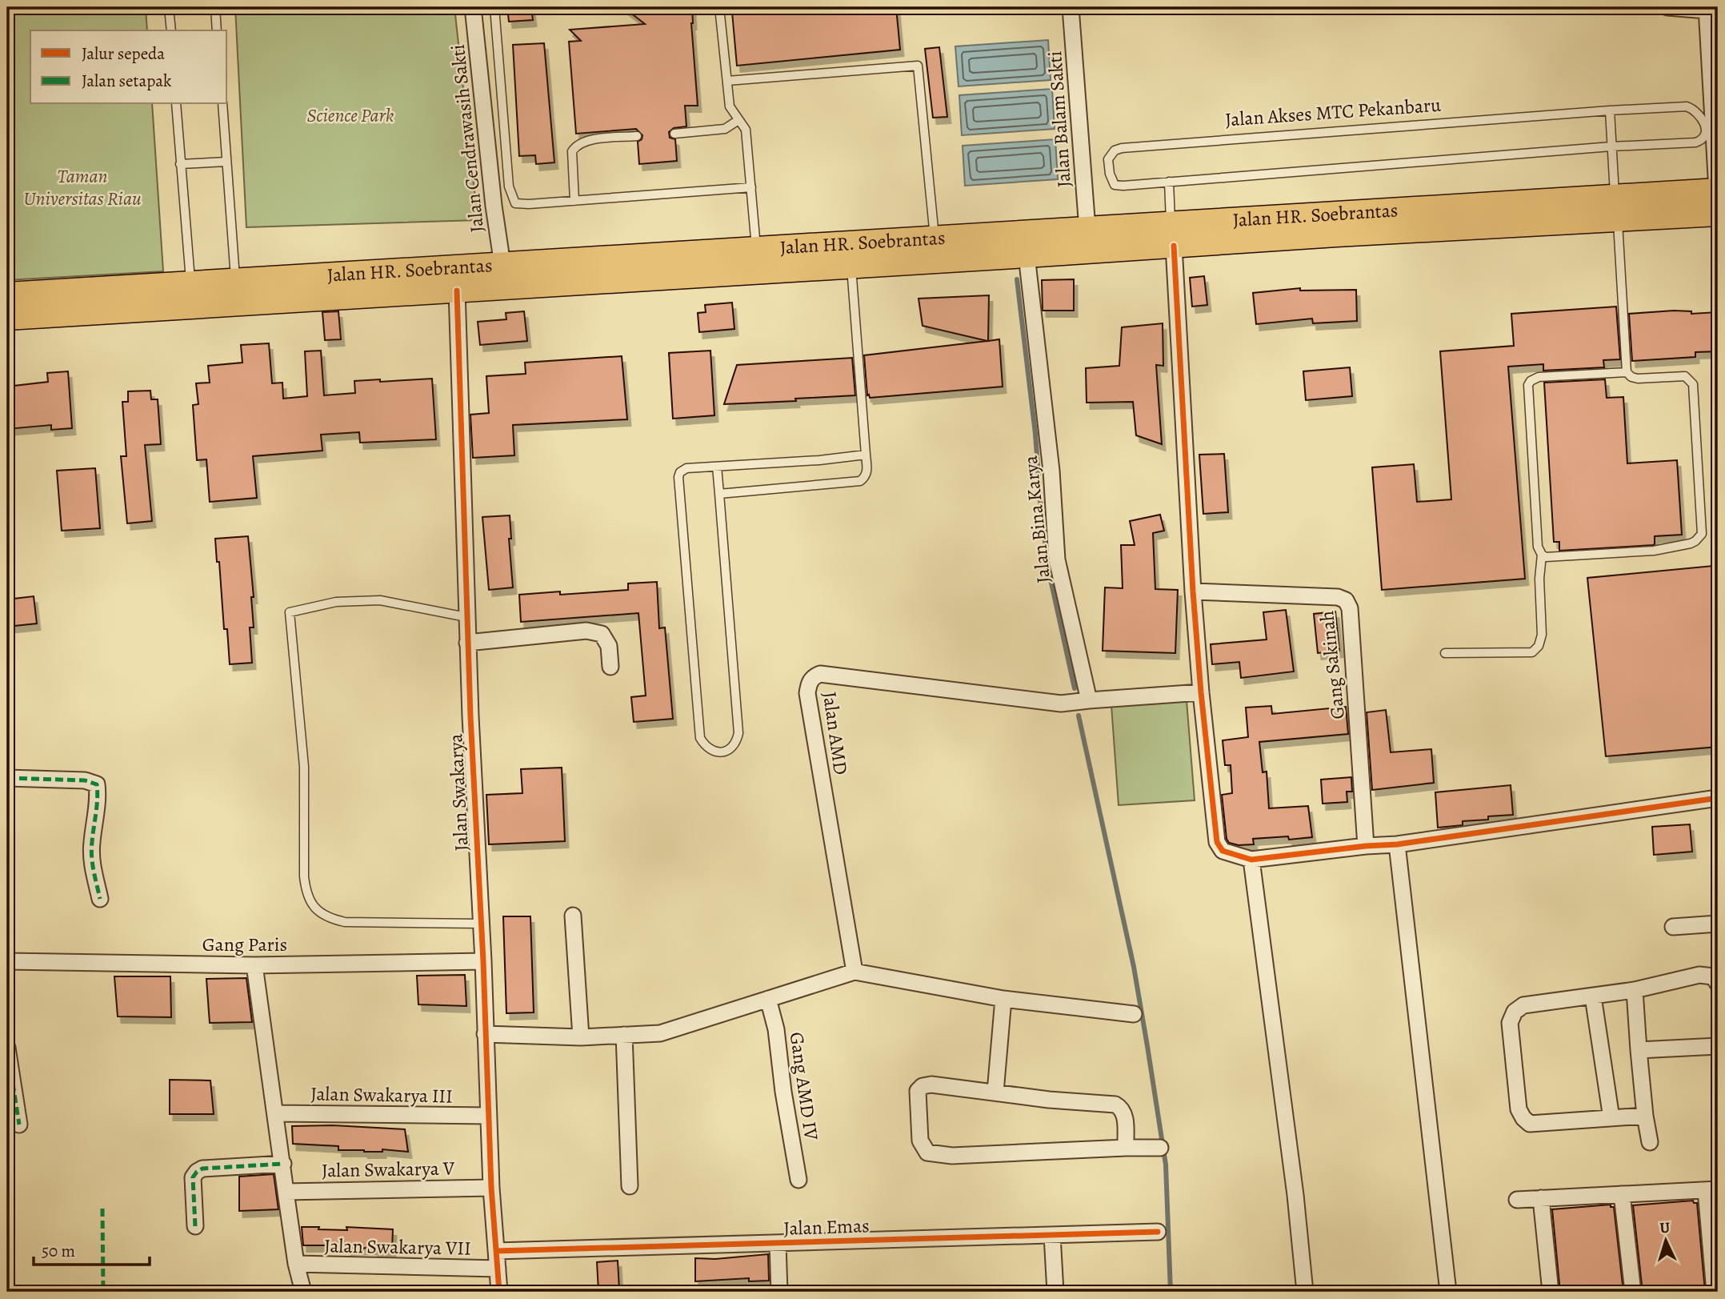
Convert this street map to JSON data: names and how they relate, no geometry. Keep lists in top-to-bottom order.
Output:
{
  "streets": {
    "main road": ["Jalan HR. Soebrantas"],
    "street": [
      "Jalan Balam Sakti",
      "Jalan Cendrawasih Sakti",
      "Jalan Bina Karya",
      "Gang Sakinah",
      "Jalan AMD",
      "Jalan Swakarya",
      "Gang Paris",
      "Gang AMD IV",
      "Jalan Swakarya III",
      "Jalan Swakarya V",
      "Jalan Emas",
      "Jalan Swakarya VII"
    ],
    "lane": ["Jalan Akses MTC Pekanbaru"]
  },
  "crossings": [
    ["Jalan Balam Sakti", "Jalan HR. Soebrantas"],
    ["Jalan Cendrawasih Sakti", "Jalan HR. Soebrantas"],
    ["Jalan HR. Soebrantas", "Jalan Bina Karya"],
    ["Jalan HR. Soebrantas", "Jalan Swakarya"],
    ["Jalan Bina Karya", "Jalan AMD"],
    ["Jalan Swakarya", "Gang Paris"],
    ["Jalan Swakarya", "Jalan Swakarya III"],
    ["Jalan Swakarya", "Jalan Swakarya V"],
    ["Jalan Swakarya", "Jalan Emas"],
    ["Jalan Swakarya", "Jalan Swakarya VII"]
  ],
  "parks": ["Science Park", "Taman Universitas Riau"],
  "legend": ["Jalur sepeda", "Jalan setapak"],
  "scale_bar": "50 m",
  "north": "top"
}
